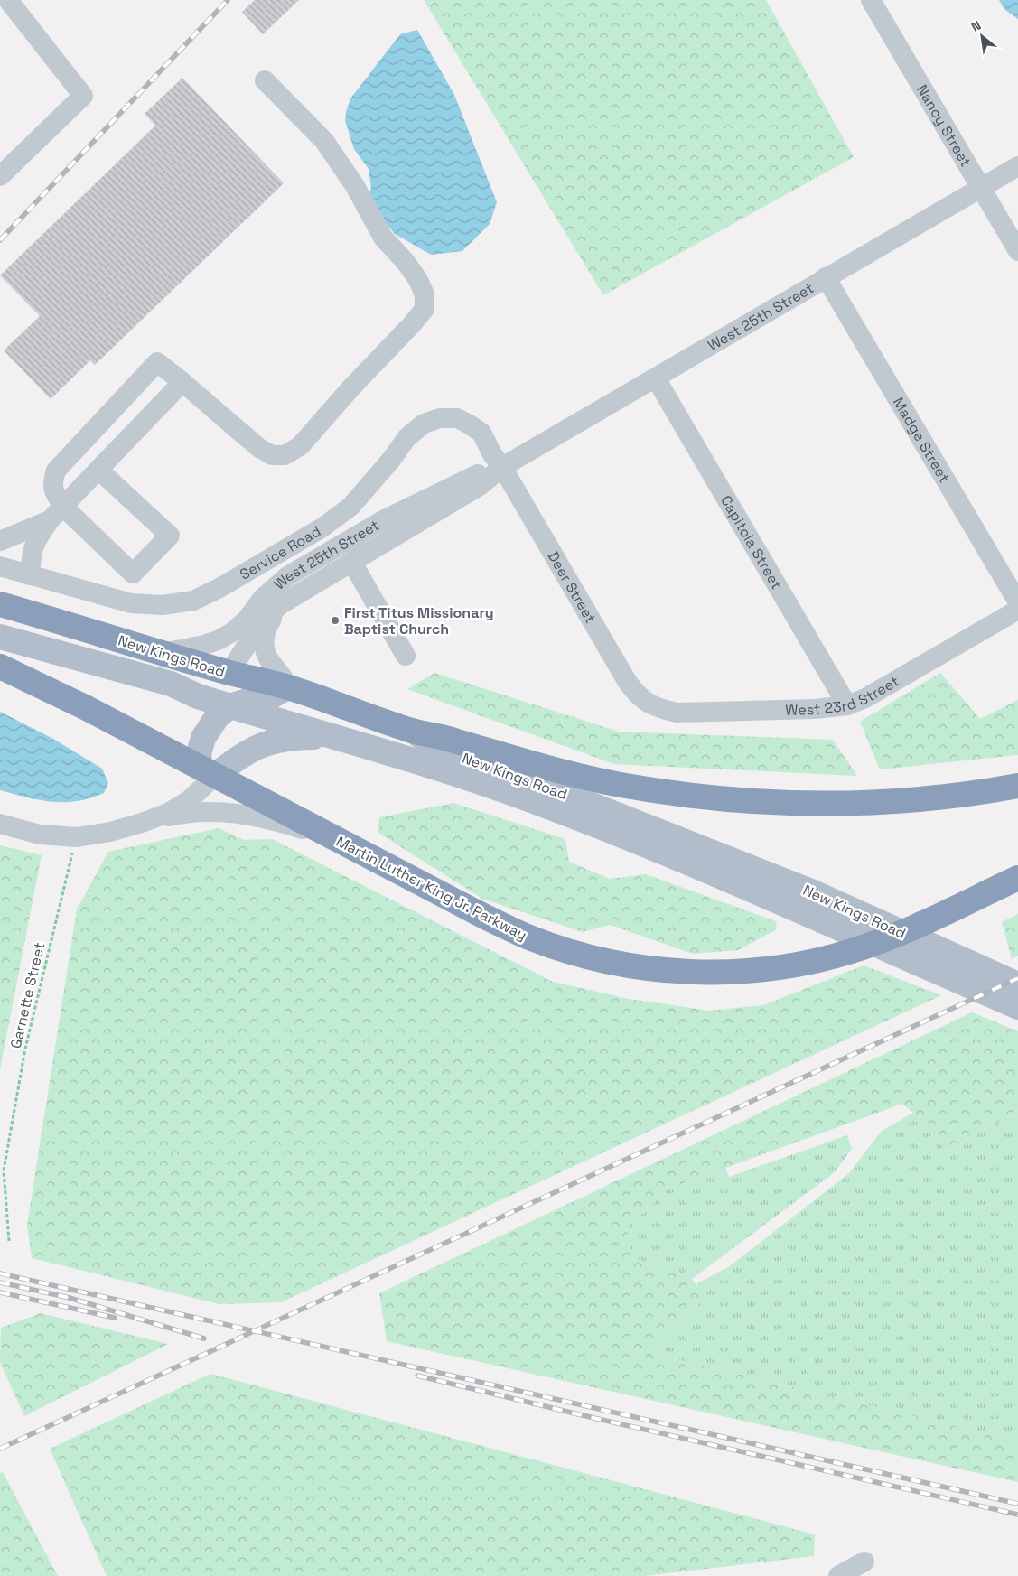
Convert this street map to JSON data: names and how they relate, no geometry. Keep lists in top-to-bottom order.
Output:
{
  "streets": {
    "highway": ["New Kings Road", "Martin Luther King Jr. Parkway"],
    "street": [
      "Nancy Street",
      "West 25th Street",
      "Madge Street",
      "Capitola Street",
      "Service Road",
      "Deer Street",
      "West 23rd Street"
    ],
    "path": ["Garnette Street"]
  },
  "crossings": [
    ["Nancy Street", "West 25th Street"],
    ["West 25th Street", "Madge Street"],
    ["West 25th Street", "Capitola Street"],
    ["West 25th Street", "Service Road"],
    ["West 25th Street", "Deer Street"],
    ["West 25th Street", "New Kings Road"],
    ["Capitola Street", "West 23rd Street"],
    ["Service Road", "Deer Street"],
    ["Deer Street", "West 23rd Street"]
  ],
  "places": ["First Titus Missionary Baptist Church"],
  "north": "top left"
}
